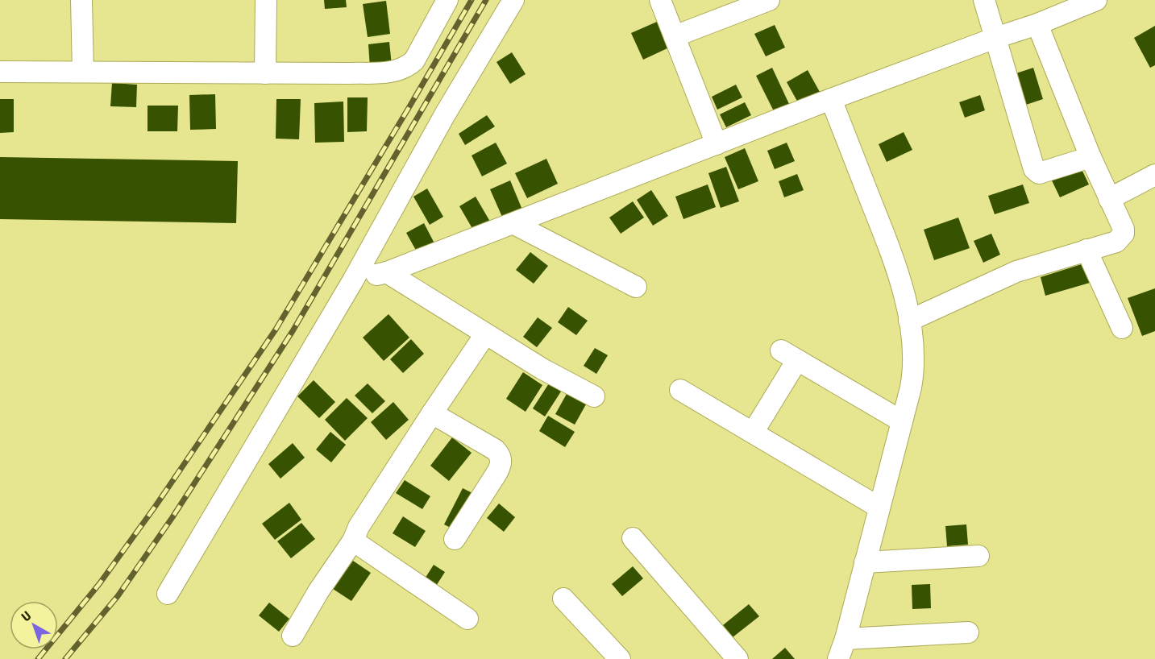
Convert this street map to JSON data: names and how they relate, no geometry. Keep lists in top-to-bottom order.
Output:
{
  "north": "top left"
}
